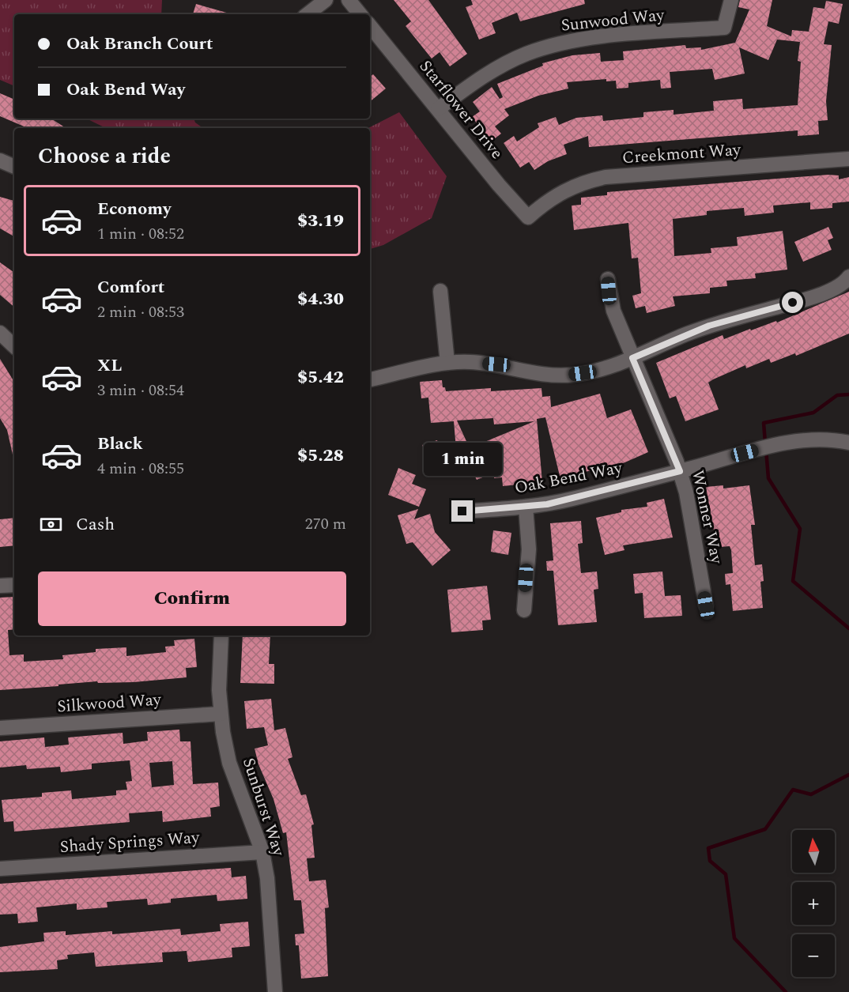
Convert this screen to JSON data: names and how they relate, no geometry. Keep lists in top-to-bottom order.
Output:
{
  "streets": {
    "street": [
      "Sunwood Way",
      "Starflower Drive",
      "Creekmont Way",
      "Oak Bend Way",
      "Wonner Way",
      "Silkwood Way",
      "Sunburst Way",
      "Shady Springs Way"
    ]
  },
  "crossings": [
    ["Sunwood Way", "Starflower Drive"],
    ["Starflower Drive", "Creekmont Way"],
    ["Oak Bend Way", "Wonner Way"],
    ["Silkwood Way", "Sunburst Way"],
    ["Sunburst Way", "Shady Springs Way"]
  ],
  "north": "top",
  "page": {
    "banner": ["Oak Branch Court", "Oak Bend Way"],
    "heading": "Choose a ride",
    "list": [
      {
        "name": "Economy",
        "note": "1 min · 08:52",
        "value": "$3.19"
      },
      {
        "name": "Comfort",
        "note": "2 min · 08:53",
        "value": "$4.30"
      },
      {
        "name": "XL",
        "note": "3 min · 08:54",
        "value": "$5.42"
      },
      {
        "name": "Black",
        "note": "4 min · 08:55",
        "value": "$5.28"
      }
    ],
    "bubble": "1 min",
    "pay": ["Cash", "270 m"],
    "buttons": "Confirm",
    "map_buttons": ["+", "−"]
  }
}
